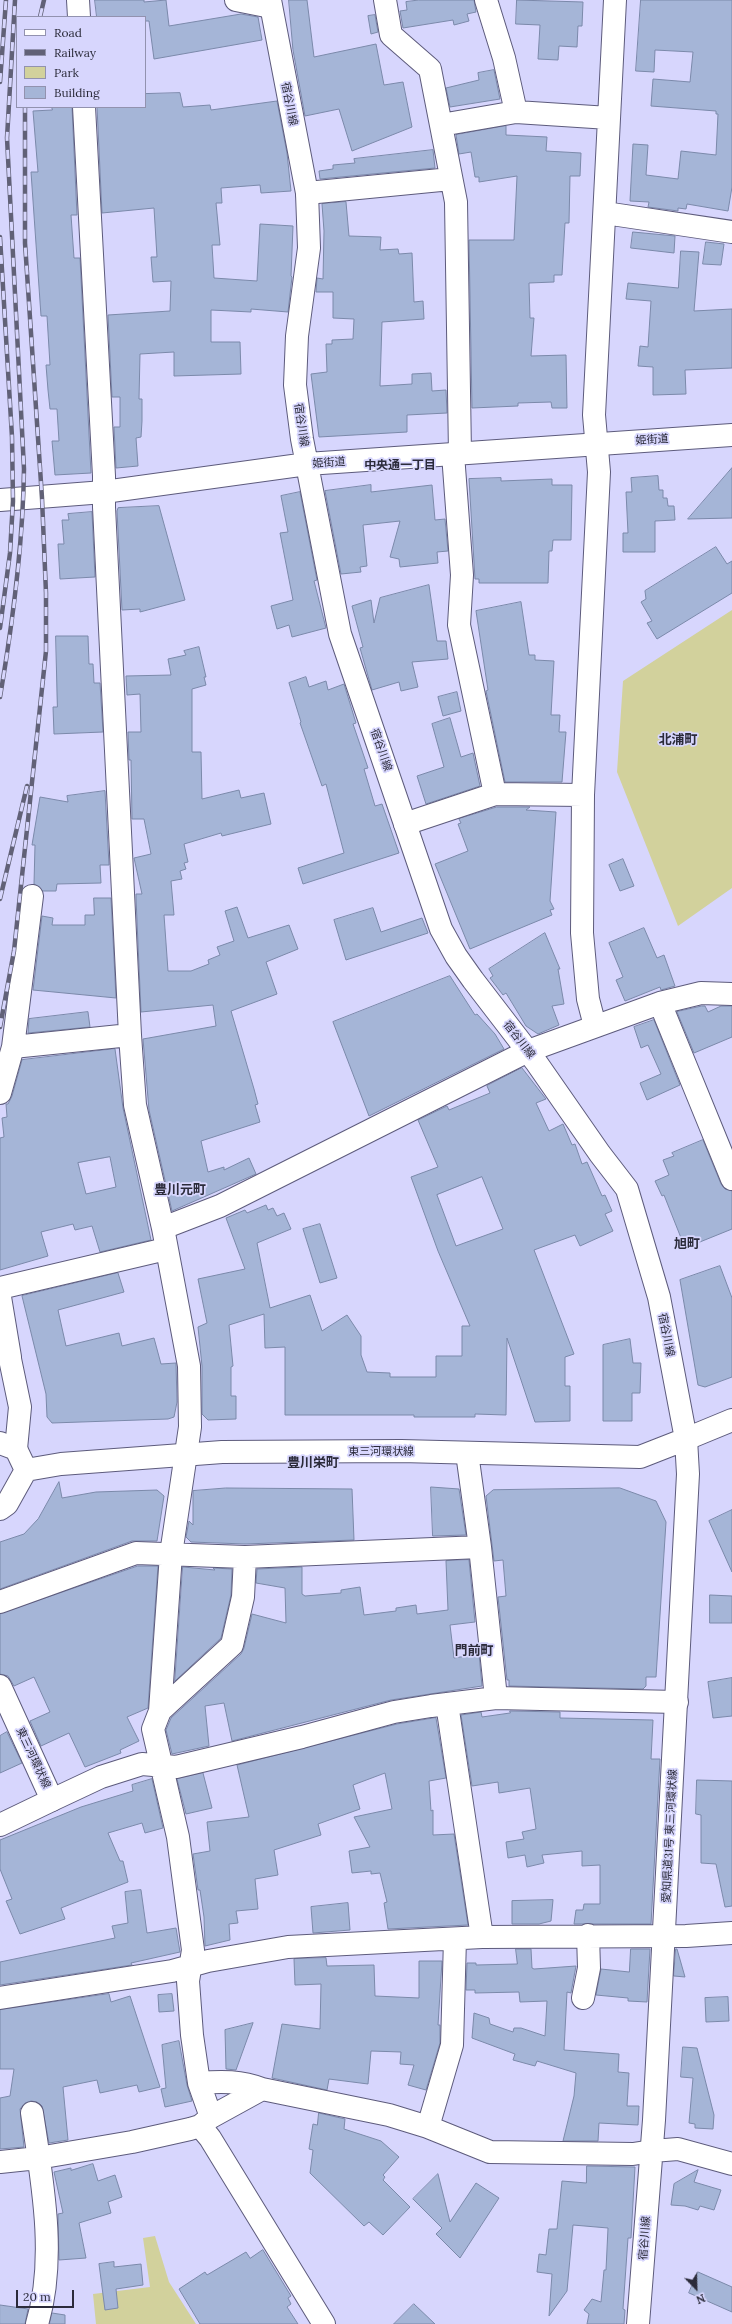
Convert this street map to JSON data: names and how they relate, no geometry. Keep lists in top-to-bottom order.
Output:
{
  "streets": {
    "street": [
      "宿谷川線",
      "姫街道",
      "東三河環状線",
      "愛知県道31号 東三河環状線"
    ]
  },
  "crossings": [
    ["宿谷川線", "姫街道"],
    ["宿谷川線", "東三河環状線"],
    ["宿谷川線", "愛知県道31号 東三河環状線"],
    ["東三河環状線", "愛知県道31号 東三河環状線"]
  ],
  "districts": [
    "中央通一丁目",
    "北浦町",
    "豊川元町",
    "旭町",
    "豊川栄町",
    "門前町"
  ],
  "legend": [
    "Road",
    "Railway",
    "Park",
    "Building"
  ],
  "scale_bar": "20 m",
  "north": "bottom right"
}
